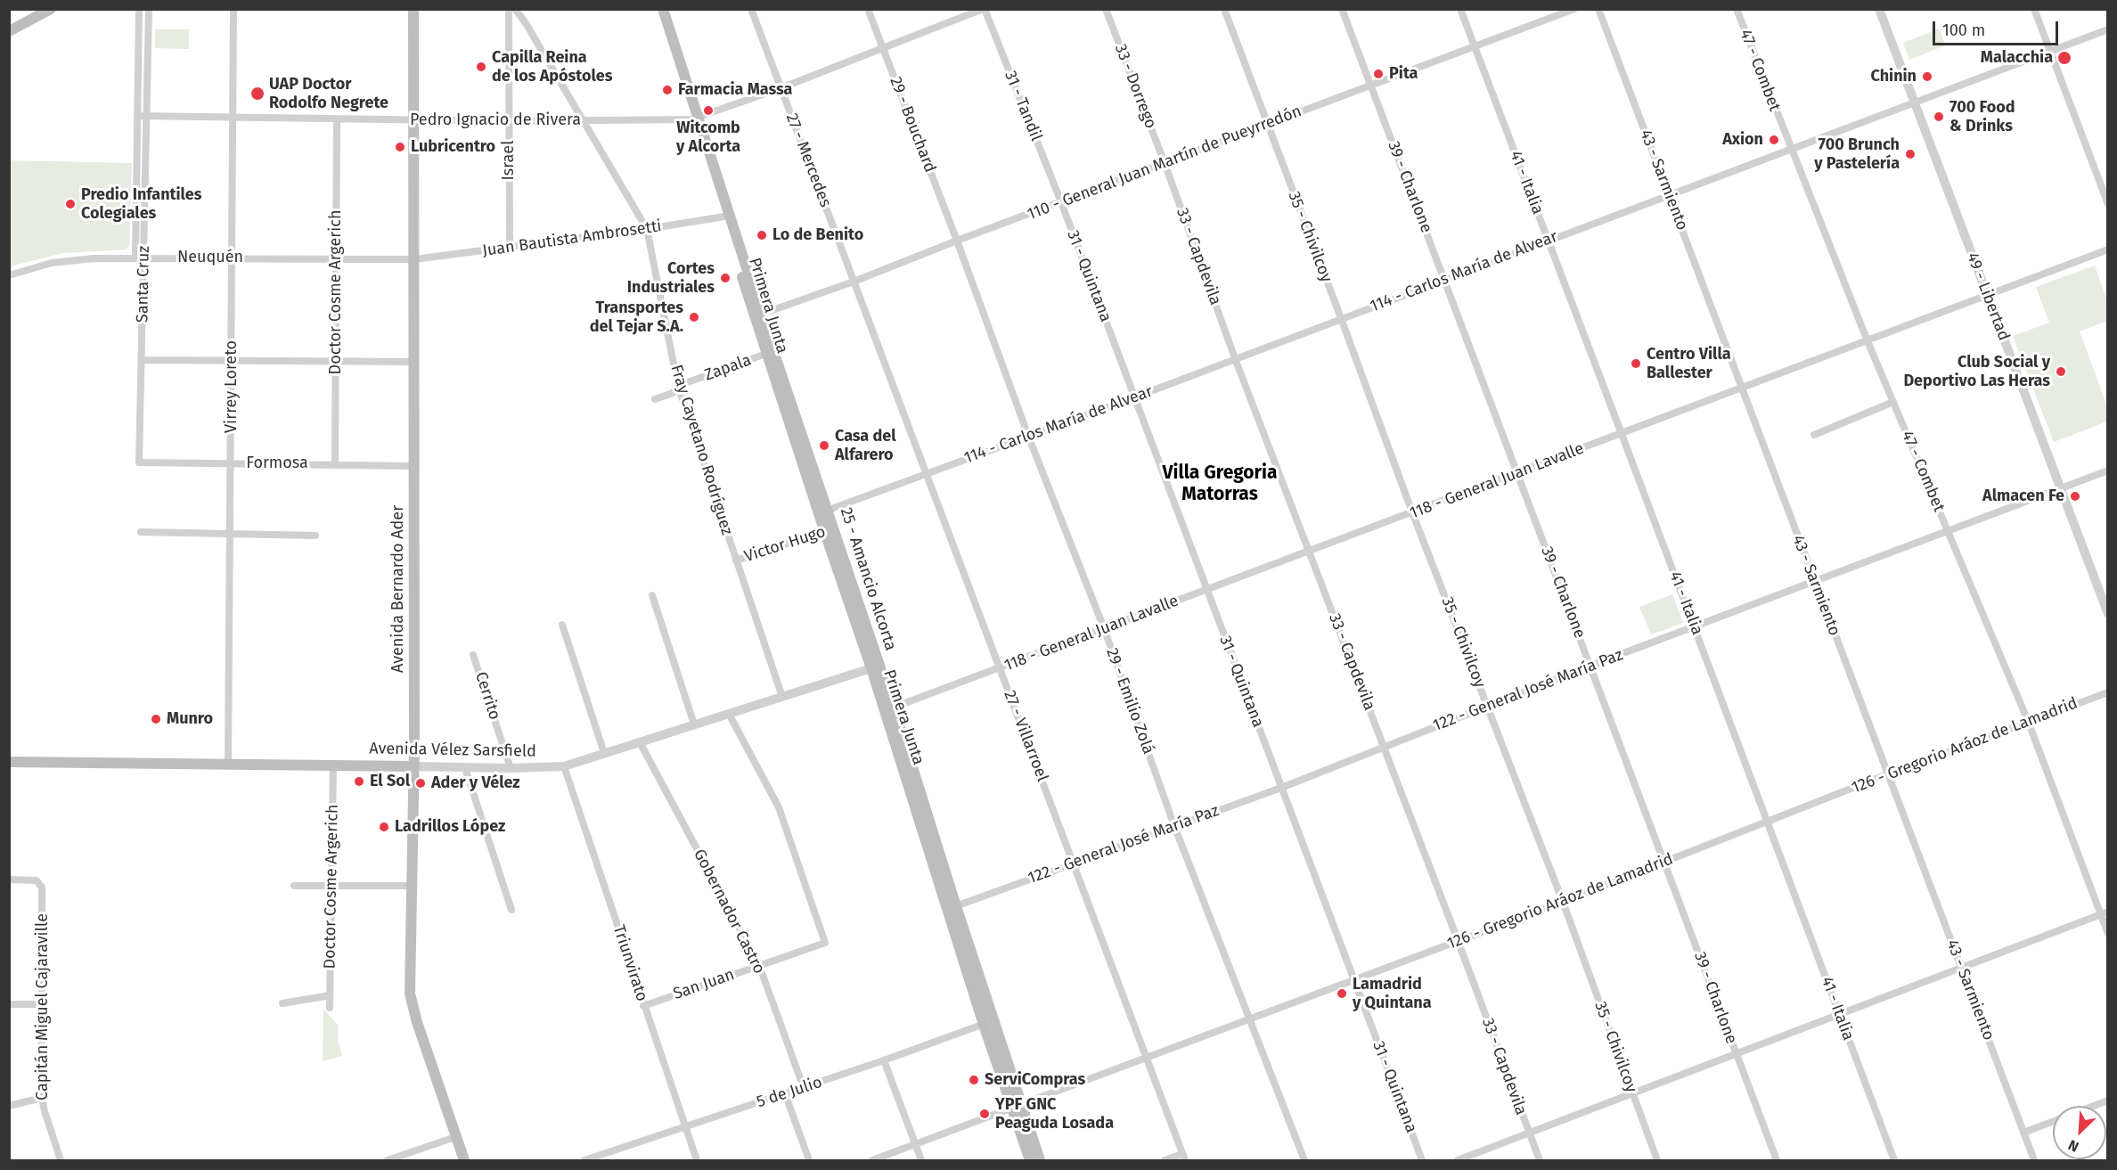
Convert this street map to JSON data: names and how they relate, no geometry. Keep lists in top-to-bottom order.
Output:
{
  "streets": {
    "main road": ["Primera Junta", "Avenida Bernardo Ader", "Avenida Vélez Sarsfield"],
    "street": [
      "47 - Combet",
      "33 - Dorrego",
      "31 - Tandil",
      "Pedro Ignacio de Rivera",
      "29 - Bouchard",
      "Israel",
      "27 - Mercedes",
      "110 - General Juan Martín de Pueyrredón",
      "43 - Sarmiento",
      "41 - Italia",
      "39 - Charlone",
      "35 - Chivilcoy",
      "Juan Bautista Ambrosetti",
      "33 - Capdevila",
      "Neuquén",
      "114 - Carlos María de Alvear",
      "31 - Quintana",
      "Santa Cruz",
      "Doctor Cosme Argerich",
      "49 - Libertad",
      "Zapala",
      "Virrey Loreto",
      "Fray Cayetano Rodríguez",
      "Formosa",
      "118 - General Juan Lavalle",
      "Victor Hugo",
      "122 - General José María Paz",
      "Cerrito",
      "29 - Emilio Zolá",
      "27 - Villarroel",
      "126 - Gregorio Aráoz de Lamadrid",
      "Gobernador Castro",
      "Triunvirato",
      "San Juan",
      "Capitán Miguel Cajaraville",
      "5 de Julio"
    ]
  },
  "crossings": [
    ["47 - Combet", "114 - Carlos María de Alvear"],
    ["47 - Combet", "118 - General Juan Lavalle"],
    ["47 - Combet", "122 - General José María Paz"],
    ["47 - Combet", "126 - Gregorio Aráoz de Lamadrid"],
    ["33 - Dorrego", "110 - General Juan Martín de Pueyrredón"],
    ["33 - Dorrego", "33 - Capdevila"],
    ["31 - Tandil", "Pedro Ignacio de Rivera"],
    ["31 - Tandil", "110 - General Juan Martín de Pueyrredón"],
    ["31 - Tandil", "31 - Quintana"],
    ["Pedro Ignacio de Rivera", "29 - Bouchard"],
    ["Pedro Ignacio de Rivera", "Israel"],
    ["Pedro Ignacio de Rivera", "27 - Mercedes"],
    ["Pedro Ignacio de Rivera", "Santa Cruz"],
    ["Pedro Ignacio de Rivera", "Doctor Cosme Argerich"],
    ["Pedro Ignacio de Rivera", "Primera Junta"],
    ["Pedro Ignacio de Rivera", "Virrey Loreto"],
    ["Pedro Ignacio de Rivera", "Fray Cayetano Rodríguez"],
    ["Pedro Ignacio de Rivera", "Avenida Bernardo Ader"],
    ["29 - Bouchard", "110 - General Juan Martín de Pueyrredón"],
    ["29 - Bouchard", "29 - Emilio Zolá"],
    ["Israel", "Juan Bautista Ambrosetti"],
    ["27 - Mercedes", "110 - General Juan Martín de Pueyrredón"],
    ["27 - Mercedes", "27 - Villarroel"],
    ["110 - General Juan Martín de Pueyrredón", "41 - Italia"],
    ["110 - General Juan Martín de Pueyrredón", "39 - Charlone"],
    ["110 - General Juan Martín de Pueyrredón", "35 - Chivilcoy"],
    ["110 - General Juan Martín de Pueyrredón", "33 - Capdevila"],
    ["110 - General Juan Martín de Pueyrredón", "31 - Quintana"],
    ["110 - General Juan Martín de Pueyrredón", "Primera Junta"],
    ["110 - General Juan Martín de Pueyrredón", "29 - Emilio Zolá"],
    ["110 - General Juan Martín de Pueyrredón", "27 - Villarroel"],
    ["43 - Sarmiento", "114 - Carlos María de Alvear"],
    ["43 - Sarmiento", "118 - General Juan Lavalle"],
    ["43 - Sarmiento", "122 - General José María Paz"],
    ["43 - Sarmiento", "126 - Gregorio Aráoz de Lamadrid"],
    ["41 - Italia", "114 - Carlos María de Alvear"],
    ["41 - Italia", "118 - General Juan Lavalle"],
    ["41 - Italia", "122 - General José María Paz"],
    ["41 - Italia", "126 - Gregorio Aráoz de Lamadrid"],
    ["39 - Charlone", "114 - Carlos María de Alvear"],
    ["39 - Charlone", "118 - General Juan Lavalle"],
    ["39 - Charlone", "122 - General José María Paz"],
    ["39 - Charlone", "126 - Gregorio Aráoz de Lamadrid"],
    ["35 - Chivilcoy", "114 - Carlos María de Alvear"],
    ["35 - Chivilcoy", "118 - General Juan Lavalle"],
    ["35 - Chivilcoy", "122 - General José María Paz"],
    ["35 - Chivilcoy", "126 - Gregorio Aráoz de Lamadrid"],
    ["Juan Bautista Ambrosetti", "Neuquén"],
    ["Juan Bautista Ambrosetti", "Primera Junta"],
    ["Juan Bautista Ambrosetti", "Fray Cayetano Rodríguez"],
    ["Juan Bautista Ambrosetti", "Avenida Bernardo Ader"],
    ["33 - Capdevila", "114 - Carlos María de Alvear"],
    ["33 - Capdevila", "118 - General Juan Lavalle"],
    ["33 - Capdevila", "122 - General José María Paz"],
    ["33 - Capdevila", "126 - Gregorio Aráoz de Lamadrid"],
    ["Neuquén", "Santa Cruz"],
    ["Neuquén", "Doctor Cosme Argerich"],
    ["Neuquén", "Virrey Loreto"],
    ["Neuquén", "Avenida Bernardo Ader"],
    ["114 - Carlos María de Alvear", "31 - Quintana"],
    ["114 - Carlos María de Alvear", "49 - Libertad"],
    ["114 - Carlos María de Alvear", "Primera Junta"],
    ["114 - Carlos María de Alvear", "29 - Emilio Zolá"],
    ["114 - Carlos María de Alvear", "27 - Villarroel"],
    ["31 - Quintana", "118 - General Juan Lavalle"],
    ["31 - Quintana", "122 - General José María Paz"],
    ["31 - Quintana", "126 - Gregorio Aráoz de Lamadrid"],
    ["Santa Cruz", "Formosa"],
    ["Doctor Cosme Argerich", "Formosa"],
    ["Doctor Cosme Argerich", "Avenida Vélez Sarsfield"],
    ["49 - Libertad", "118 - General Juan Lavalle"],
    ["49 - Libertad", "122 - General José María Paz"],
    ["Primera Junta", "Zapala"],
    ["Primera Junta", "118 - General Juan Lavalle"],
    ["Primera Junta", "Victor Hugo"],
    ["Primera Junta", "122 - General José María Paz"],
    ["Primera Junta", "126 - Gregorio Aráoz de Lamadrid"],
    ["Primera Junta", "Avenida Vélez Sarsfield"],
    ["Primera Junta", "5 de Julio"],
    ["Zapala", "Fray Cayetano Rodríguez"],
    ["Virrey Loreto", "Formosa"],
    ["Virrey Loreto", "Avenida Vélez Sarsfield"],
    ["Fray Cayetano Rodríguez", "Victor Hugo"],
    ["Fray Cayetano Rodríguez", "Avenida Vélez Sarsfield"],
    ["Formosa", "Avenida Bernardo Ader"],
    ["118 - General Juan Lavalle", "29 - Emilio Zolá"],
    ["118 - General Juan Lavalle", "27 - Villarroel"],
    ["Avenida Bernardo Ader", "Avenida Vélez Sarsfield"],
    ["122 - General José María Paz", "29 - Emilio Zolá"],
    ["122 - General José María Paz", "27 - Villarroel"],
    ["Cerrito", "Avenida Vélez Sarsfield"],
    ["29 - Emilio Zolá", "126 - Gregorio Aráoz de Lamadrid"],
    ["27 - Villarroel", "126 - Gregorio Aráoz de Lamadrid"],
    ["Avenida Vélez Sarsfield", "Gobernador Castro"],
    ["Avenida Vélez Sarsfield", "Triunvirato"],
    ["Avenida Vélez Sarsfield", "San Juan"],
    ["Gobernador Castro", "San Juan"],
    ["Gobernador Castro", "5 de Julio"],
    ["Triunvirato", "San Juan"],
    ["Triunvirato", "5 de Julio"]
  ],
  "districts": ["Villa Gregoria Matorras"],
  "places": [
    "Malacchia",
    "Capilla Reina de los Apóstoles",
    "Pita",
    "Chinin",
    "Farmacia Massa",
    "UAP Doctor Rodolfo Negrete",
    "Witcomb y Alcorta",
    "700 Food & Drinks",
    "Axion",
    "Lubricentro",
    "700 Brunch y Pastelería",
    "Predio Infantiles Colegiales",
    "Lo de Benito",
    "Cortes Industriales",
    "Transportes del Tejar S.A.",
    "Centro Villa Ballester",
    "Club Social y Deportivo Las Heras",
    "Casa del Alfarero",
    "Almacen Fe",
    "Munro",
    "El Sol",
    "Ader y Vélez",
    "Ladrillos López",
    "Lamadrid y Quintana",
    "ServiCompras",
    "YPF GNC Peaguda Losada"
  ],
  "scale_bar": "100 m",
  "north": "bottom left"
}
